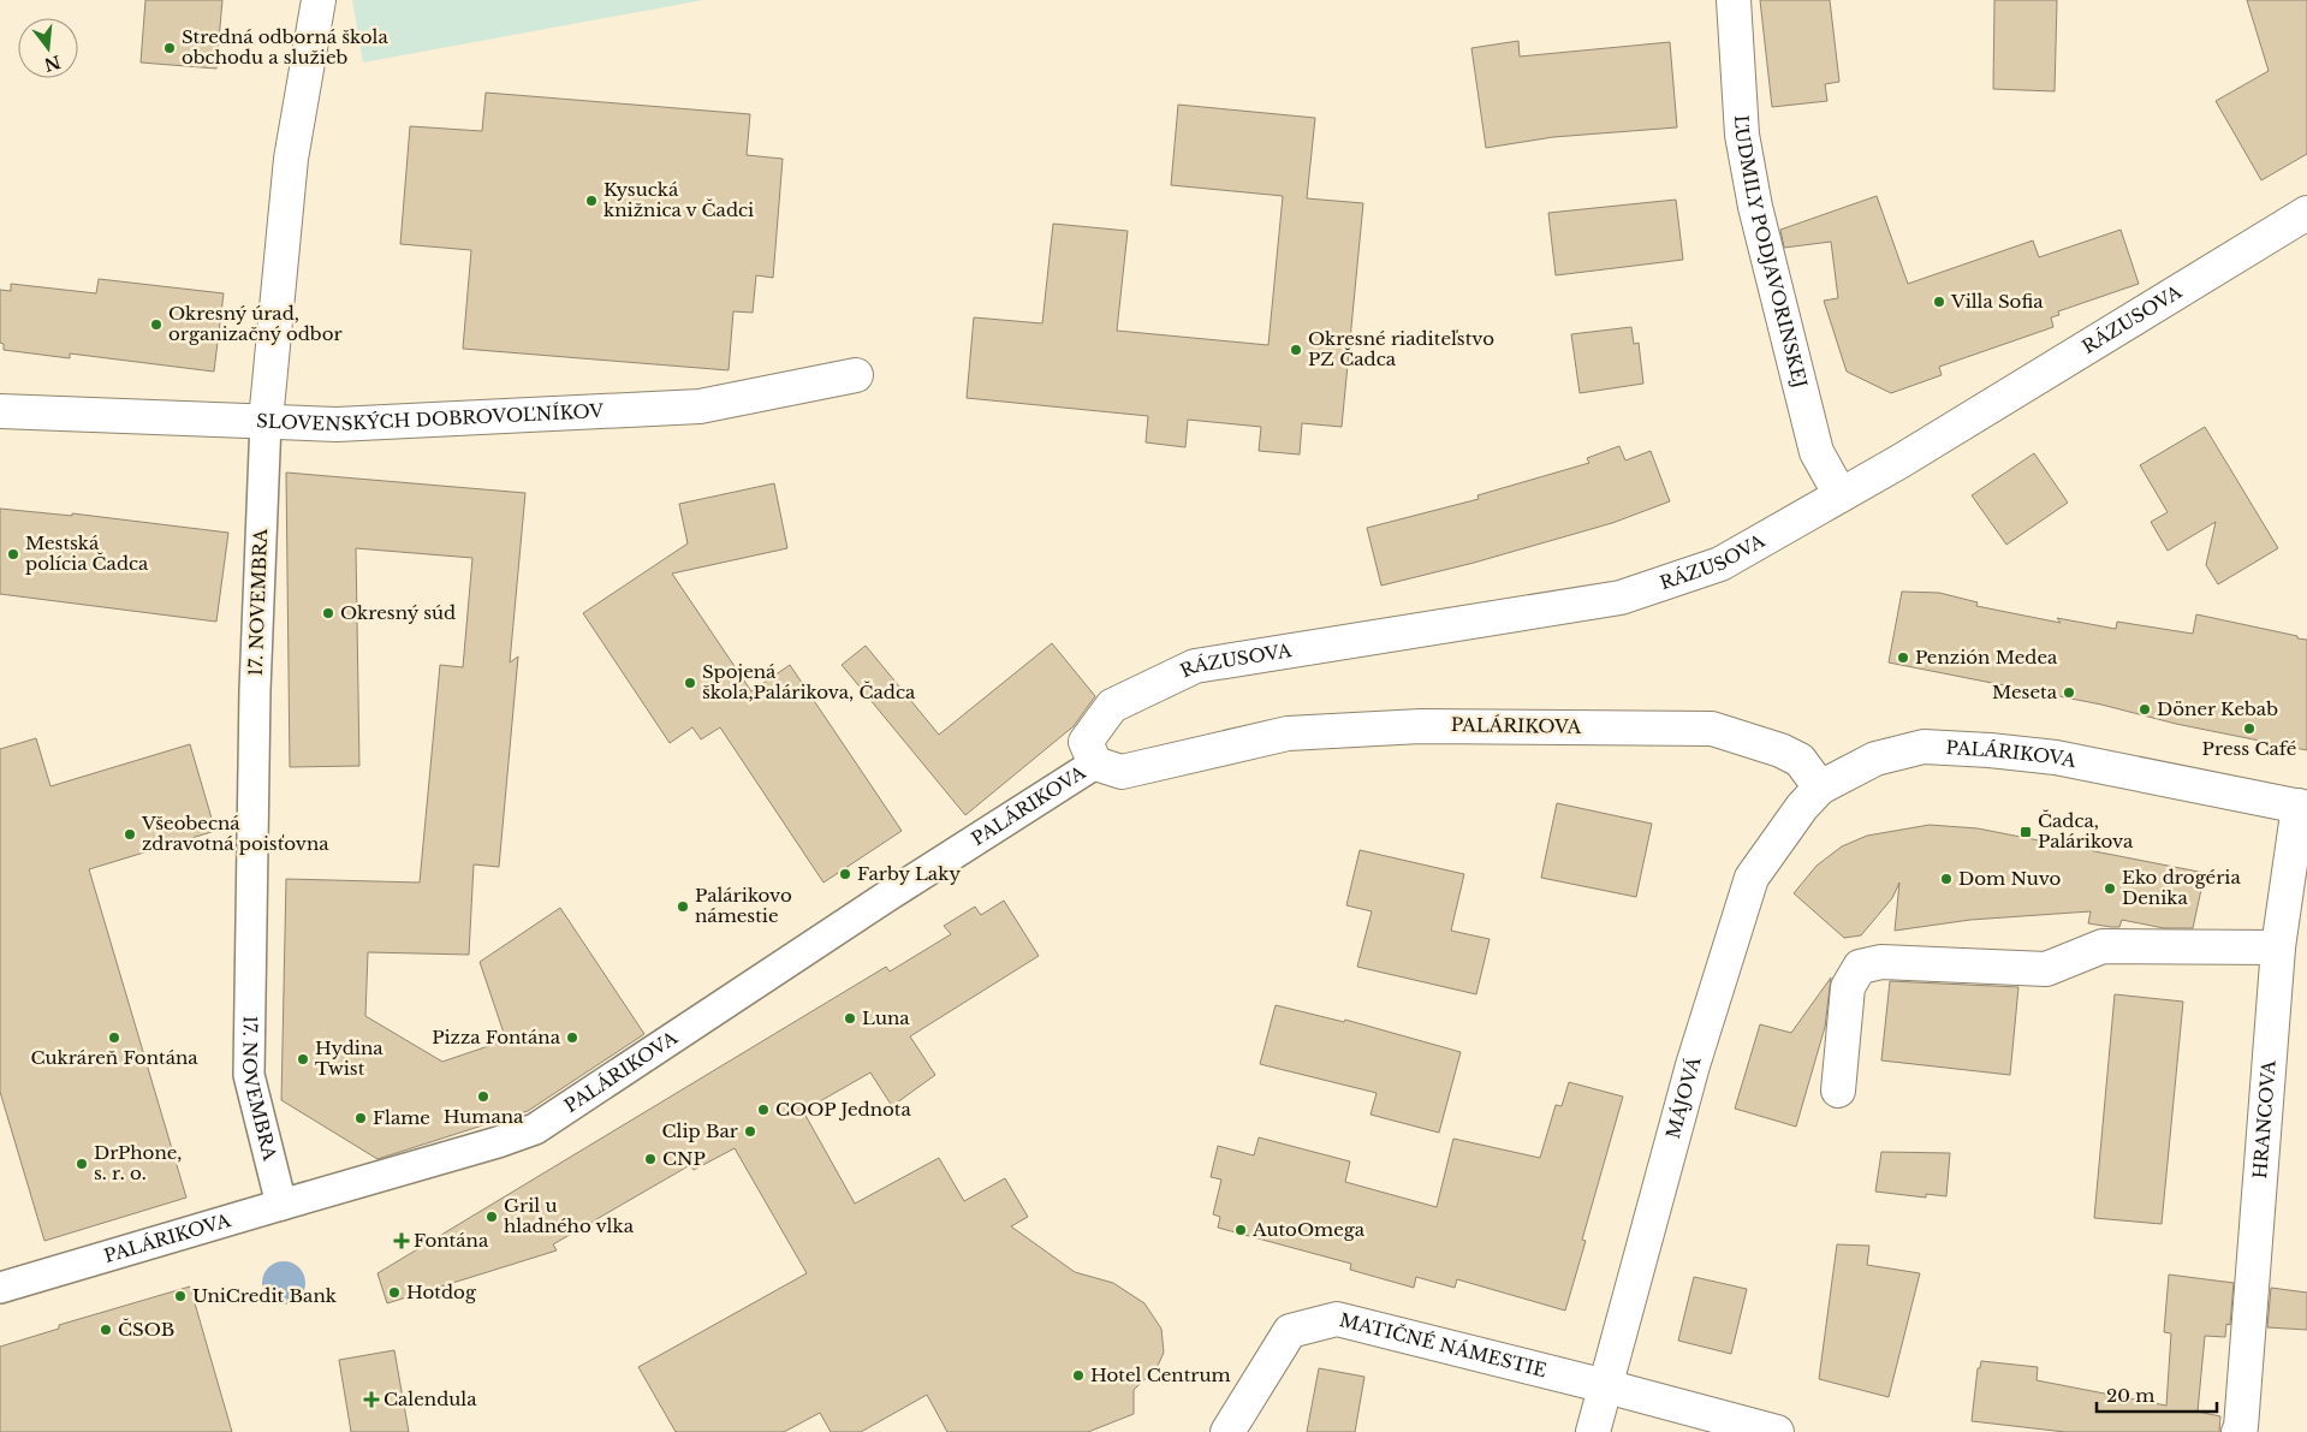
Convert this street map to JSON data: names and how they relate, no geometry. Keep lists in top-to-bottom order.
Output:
{
  "streets": {
    "street": [
      "ĽUDMILY PODJAVORINSKEJ",
      "RÁZUSOVA",
      "SLOVENSKÝCH DOBROVOĽNÍKOV",
      "17. NOVEMBRA",
      "PALÁRIKOVA",
      "MÁJOVÁ",
      "HRANCOVA",
      "MATIČNÉ NÁMESTIE"
    ]
  },
  "crossings": [
    ["ĽUDMILY PODJAVORINSKEJ", "RÁZUSOVA"],
    ["RÁZUSOVA", "PALÁRIKOVA"],
    ["SLOVENSKÝCH DOBROVOĽNÍKOV", "17. NOVEMBRA"],
    ["17. NOVEMBRA", "PALÁRIKOVA"],
    ["PALÁRIKOVA", "MÁJOVÁ"],
    ["PALÁRIKOVA", "HRANCOVA"],
    ["MÁJOVÁ", "MATIČNÉ NÁMESTIE"]
  ],
  "places": {
    "other": [
      "Stredná odborná škola obchodu a služieb",
      "Kysucká knižnica v Čadci",
      "Villa Sofia",
      "Okresný úrad, organizačný odbor",
      "Okresné riaditeľstvo PZ Čadca",
      "Mestská polícia Čadca",
      "Okresný súd",
      "Penzión Medea",
      "Spojená škola,Palárikova, Čadca",
      "Meseta",
      "Döner Kebab",
      "Press Café",
      "Všeobecná zdravotná poisťovna",
      "Farby Laky",
      "Dom Nuvo",
      "Eko drogéria Denika",
      "Palárikovo námestie",
      "Luna",
      "Cukráreň Fontána",
      "Pizza Fontána",
      "Hydina Twist",
      "Humana",
      "COOP Jednota",
      "Flame",
      "Clip Bar",
      "CNP",
      "DrPhone, s. r. o.",
      "Gril u hladného vlka",
      "AutoOmega",
      "Hotdog",
      "UniCredit Bank",
      "ČSOB",
      "Hotel Centrum"
    ],
    "transit": ["Čadca, Palárikova"],
    "health": ["Fontána", "Calendula"]
  },
  "scale_bar": "20 m",
  "north": "bottom"
}
